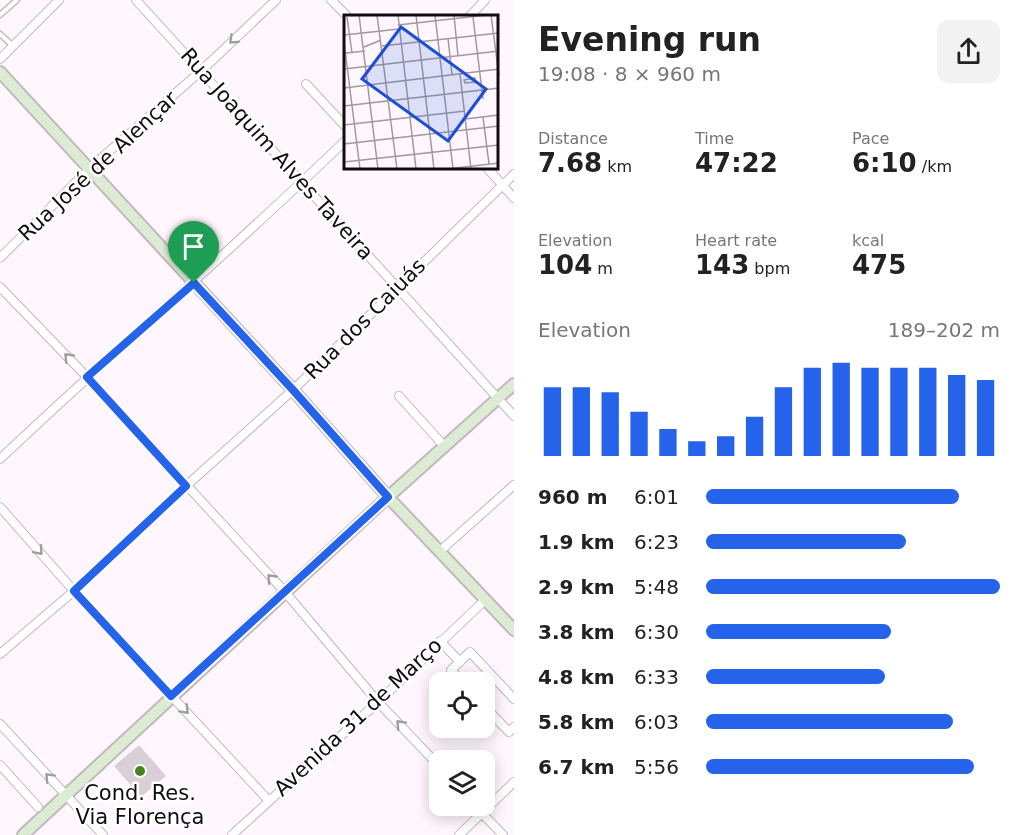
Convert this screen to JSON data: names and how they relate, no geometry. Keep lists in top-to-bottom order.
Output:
{
  "streets": {
    "street": [
      "Rua Joaquim Alves Taveira",
      "Rua José de Alençar",
      "Rua dos Caiuás",
      "Avenida 31 de Março"
    ]
  },
  "crossings": [
    ["Rua Joaquim Alves Taveira", "Rua José de Alençar"],
    ["Rua Joaquim Alves Taveira", "Rua dos Caiuás"]
  ],
  "places": ["Cond. Res. Via Florença"],
  "page": {
    "heading": ["Evening run", "19:08 · 8 × 960 m"],
    "stats": [
      ["Distance", "7.68 km"],
      ["Time", "47:22"],
      ["Pace", "6:10 /km"],
      ["Elevation", "104 m"],
      ["Heart rate", "143 bpm"],
      ["kcal", "475"]
    ],
    "chart": ["Elevation", "189–202 m"],
    "list": [
      {
        "name": "960 m",
        "note": "6:01"
      },
      {
        "name": "1.9 km",
        "note": "6:23"
      },
      {
        "name": "2.9 km",
        "note": "5:48"
      },
      {
        "name": "3.8 km",
        "note": "6:30"
      },
      {
        "name": "4.8 km",
        "note": "6:33"
      },
      {
        "name": "5.8 km",
        "note": "6:03"
      },
      {
        "name": "6.7 km",
        "note": "5:56"
      }
    ]
  }
}
